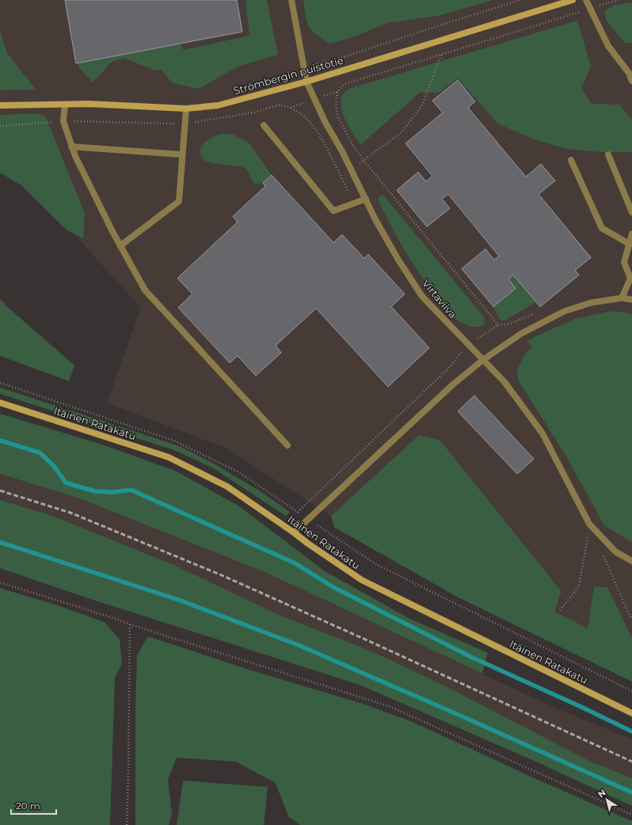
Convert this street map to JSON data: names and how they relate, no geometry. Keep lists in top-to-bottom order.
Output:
{
  "streets": {
    "street": ["Strömbergin puistotie", "Virtaviiva", "Itäinen Ratakatu"]
  },
  "crossings": [
    ["Strömbergin puistotie", "Virtaviiva"]
  ],
  "scale_bar": "20 m",
  "north": "top left"
}
